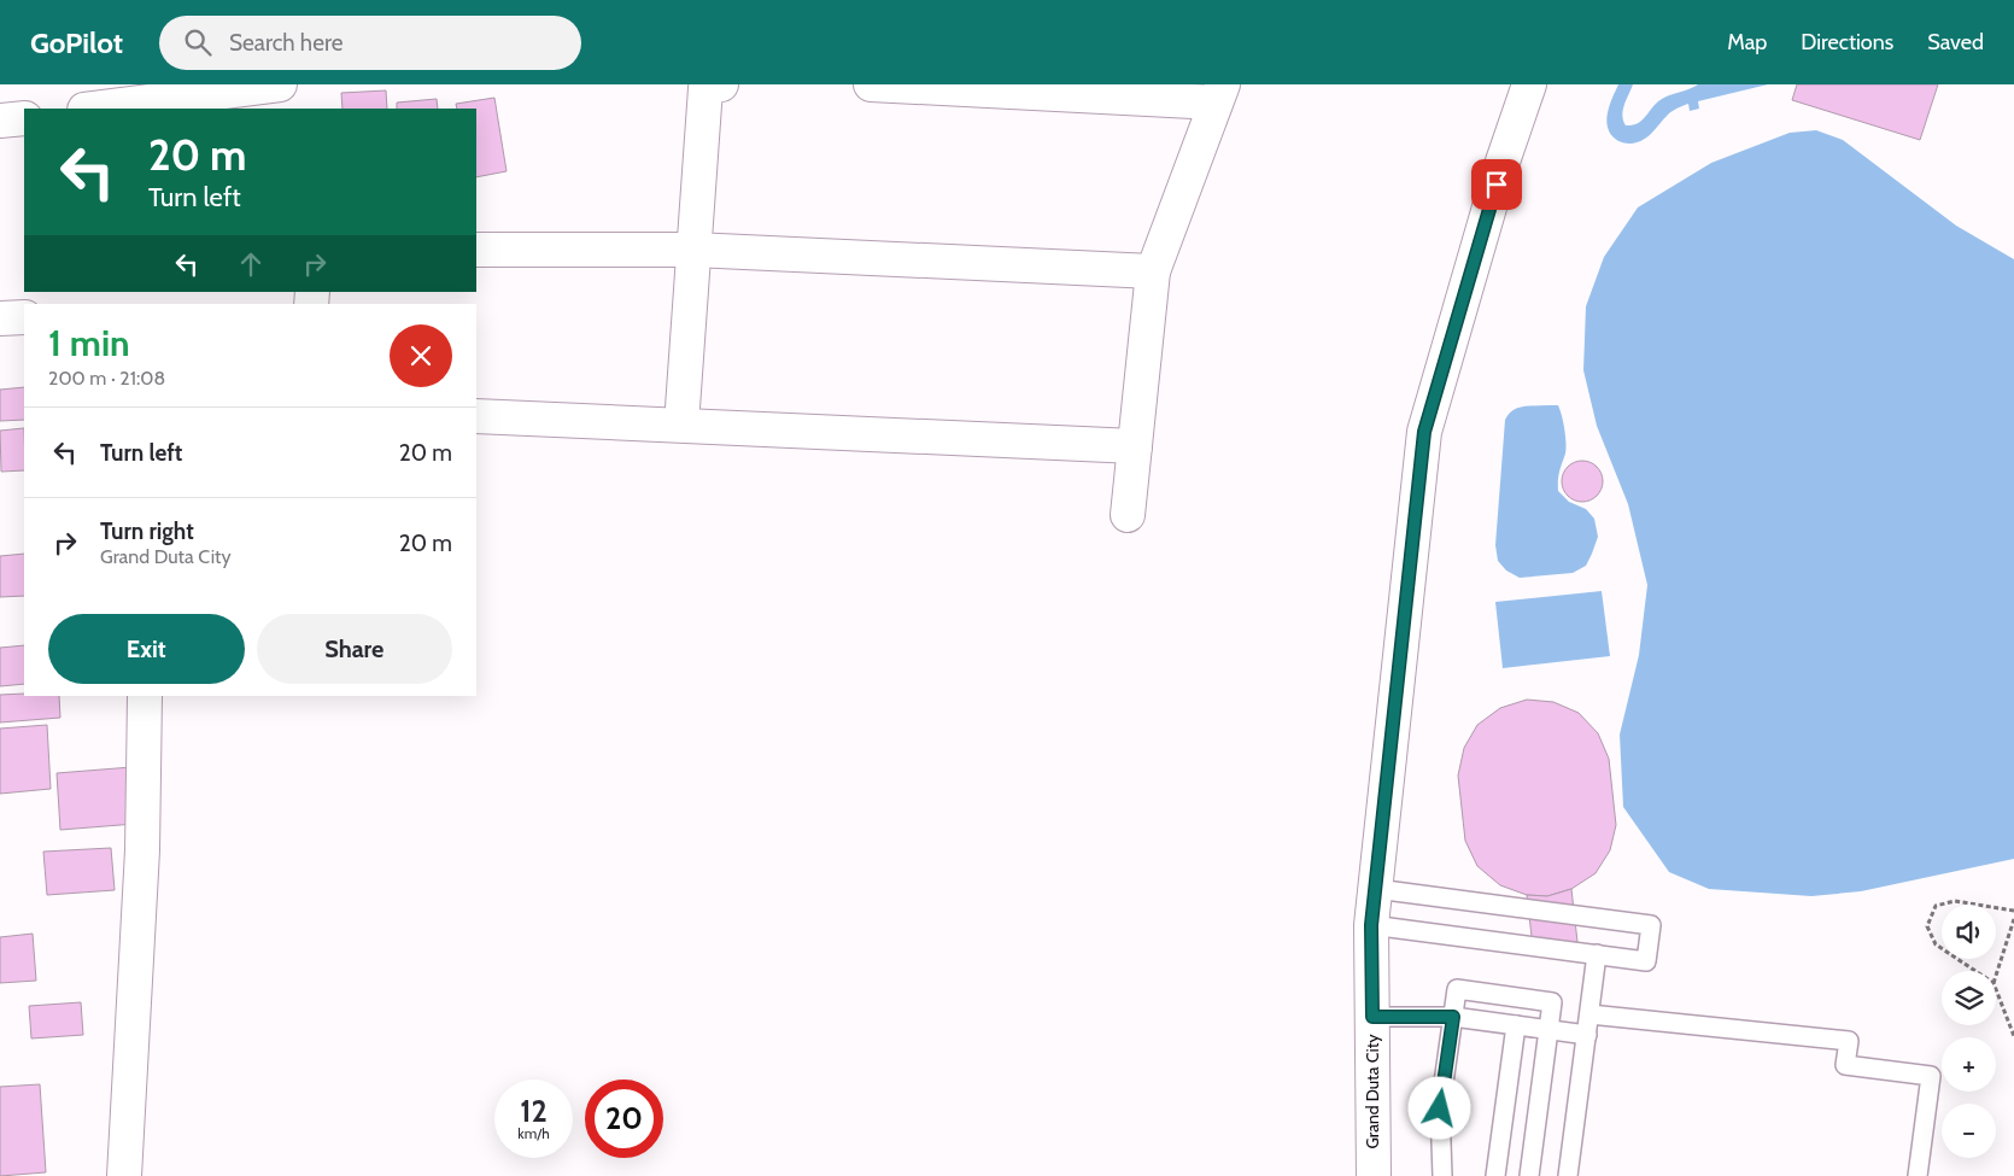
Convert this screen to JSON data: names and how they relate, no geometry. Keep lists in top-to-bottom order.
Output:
{
  "streets": {
    "street": ["Grand Duta City"]
  },
  "page": {
    "header": "GoPilot",
    "search": "Search here",
    "nav": ["Map", "Directions", "Saved"],
    "turn": ["20 m", "Turn left"],
    "heading": ["1 min", "200 m · 21:08"],
    "list": [
      {
        "name": "Turn left",
        "value": "20 m"
      },
      {
        "name": "Turn right",
        "note": "Grand Duta City",
        "value": "20 m"
      }
    ],
    "buttons": ["Exit", "Share"],
    "map_buttons": ["+", "−"],
    "speed": "12 km/h",
    "limit": "20"
  }
}
